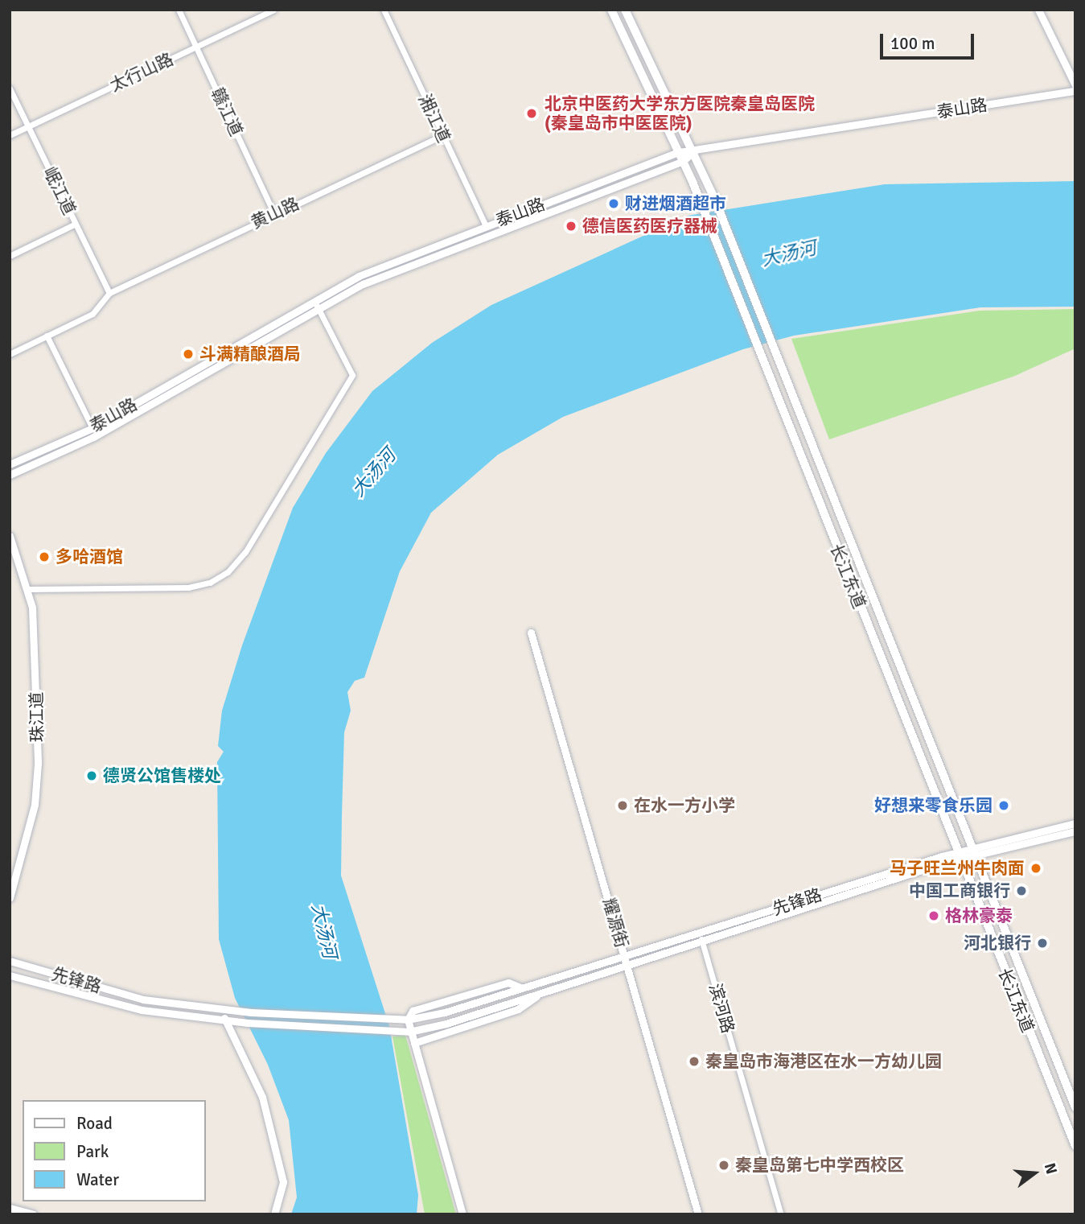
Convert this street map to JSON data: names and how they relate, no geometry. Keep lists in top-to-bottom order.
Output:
{
  "streets": {
    "main road": ["长江东道"],
    "street": [
      "太行山路",
      "泰山路",
      "赣江道",
      "湘江道",
      "岷江道",
      "黄山路",
      "珠江道",
      "先锋路",
      "耀源街",
      "滨河路"
    ]
  },
  "crossings": [
    ["太行山路", "赣江道"],
    ["太行山路", "岷江道"],
    ["泰山路", "湘江道"],
    ["泰山路", "长江东道"],
    ["赣江道", "黄山路"],
    ["湘江道", "黄山路"],
    ["岷江道", "黄山路"],
    ["长江东道", "先锋路"],
    ["先锋路", "耀源街"],
    ["先锋路", "滨河路"]
  ],
  "water": ["大汤河"],
  "places": [
    "北京中医药大学东方医院秦皇岛医院 (秦皇岛市中医医院)",
    "财进烟酒超市",
    "德信医药医疗器械",
    "斗满精酿酒局",
    "多哈酒馆",
    "德贤公馆售楼处",
    "在水一方小学",
    "好想来零食乐园",
    "马子旺兰州牛肉面",
    "中国工商银行",
    "格林豪泰",
    "河北银行",
    "秦皇岛市海港区在水一方幼儿园",
    "秦皇岛第七中学西校区"
  ],
  "legend": ["Road", "Park", "Water"],
  "scale_bar": "100 m",
  "north": "right"
}
